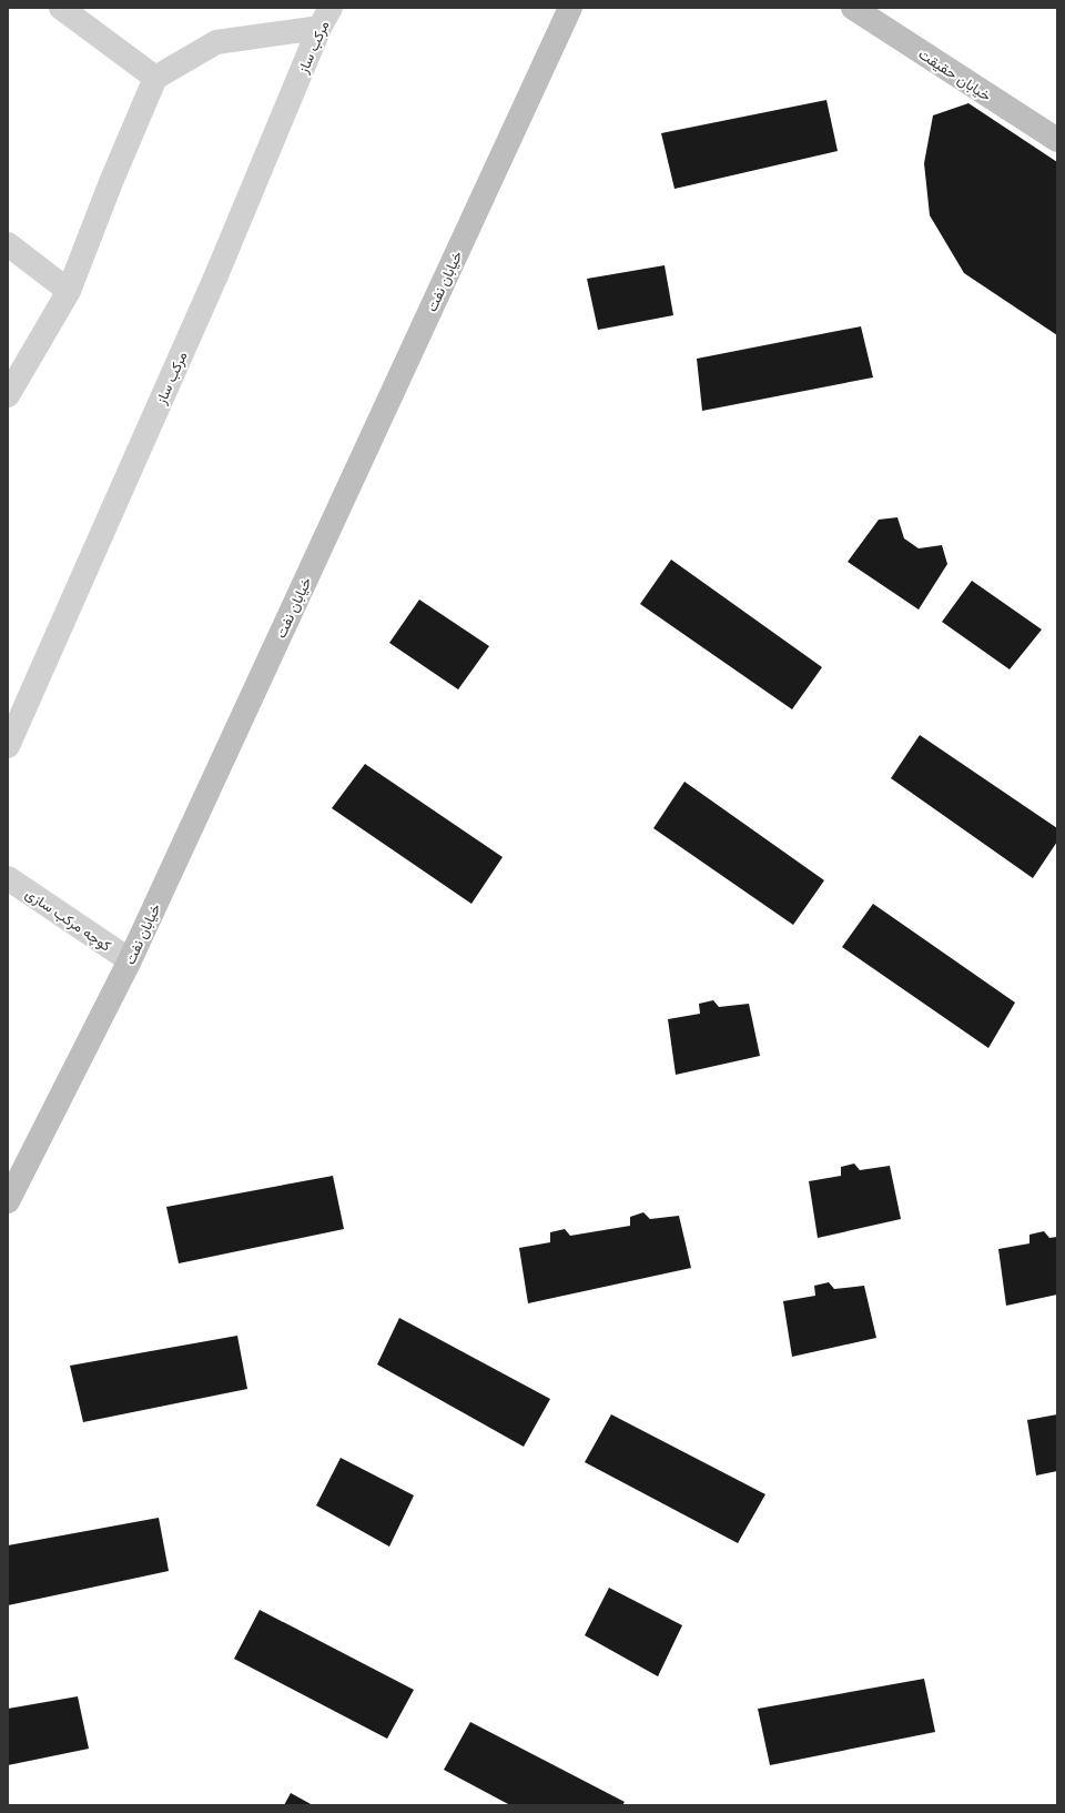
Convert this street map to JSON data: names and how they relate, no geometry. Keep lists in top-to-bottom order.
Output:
{
  "streets": {
    "main road": ["خیابان حقیقت", "خیابان نفت"],
    "street": ["مرکب ساز", "کوچه مرکب سازی"]
  },
  "crossings": [
    ["خیابان نفت", "کوچه مرکب سازی"]
  ]
}
